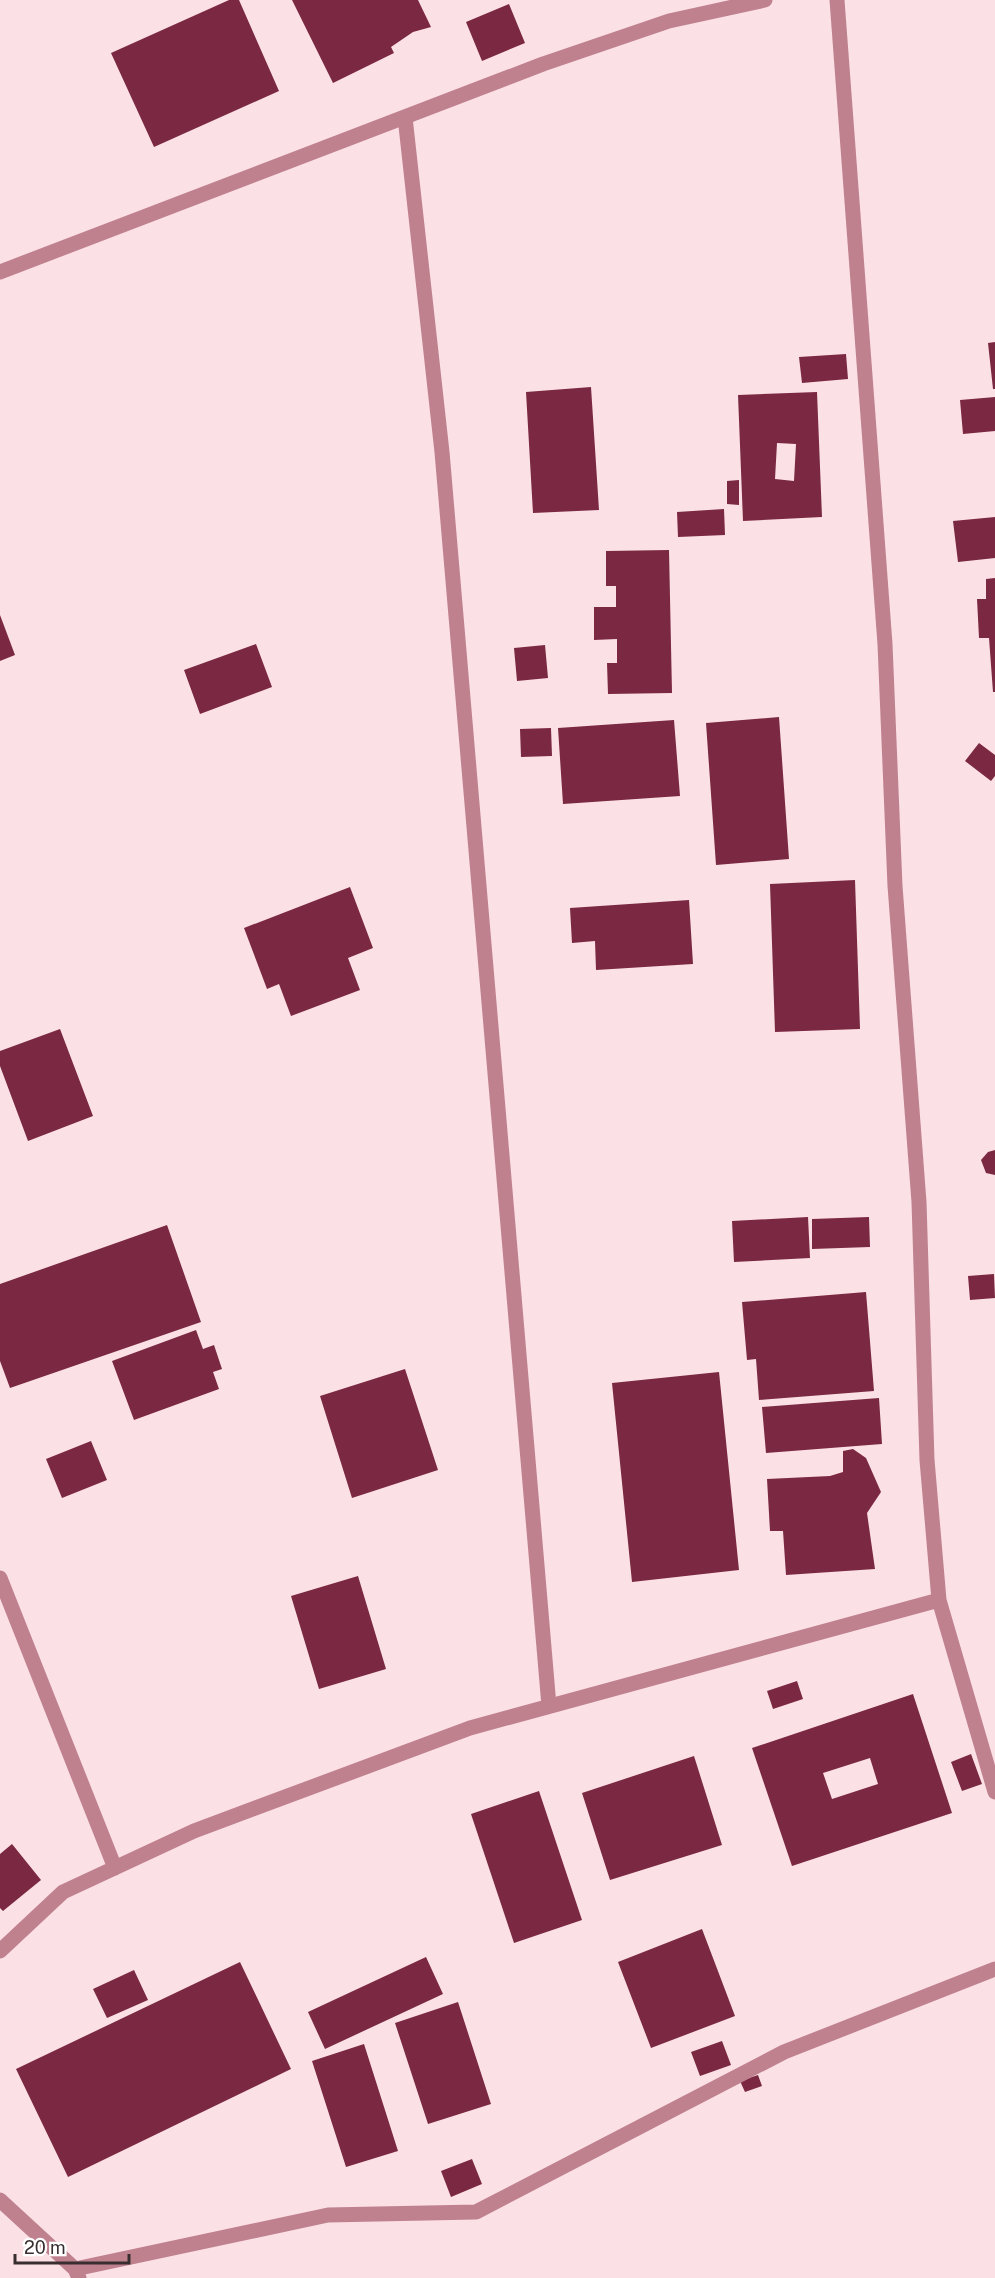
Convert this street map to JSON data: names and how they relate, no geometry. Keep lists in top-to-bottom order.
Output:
{
  "scale_bar": "20 m"
}
